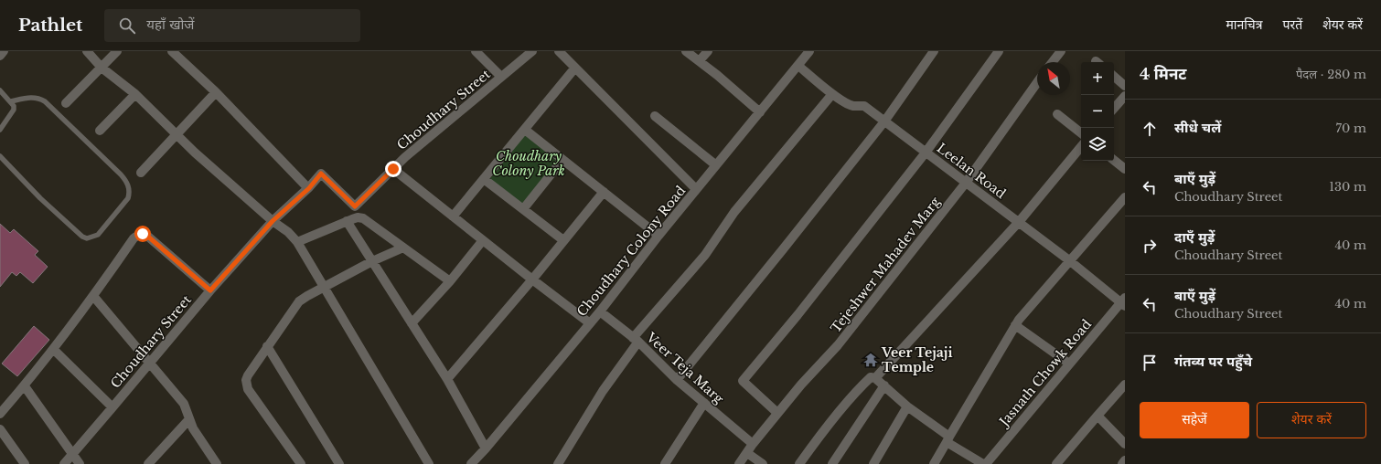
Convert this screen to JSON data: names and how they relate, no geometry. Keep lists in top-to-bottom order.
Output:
{
  "streets": {
    "street": [
      "Choudhary Street",
      "Leelan Road",
      "Choudhary Colony Road",
      "Tejeshwer Mahadev Marg",
      "Veer Teja Marg",
      "Jasnath Chowk Road"
    ]
  },
  "crossings": [
    ["Leelan Road", "Choudhary Colony Road"],
    ["Leelan Road", "Tejeshwer Mahadev Marg"],
    ["Leelan Road", "Jasnath Chowk Road"],
    ["Choudhary Colony Road", "Veer Teja Marg"],
    ["Tejeshwer Mahadev Marg", "Veer Teja Marg"]
  ],
  "parks": ["Choudhary Colony Park"],
  "places": {
    "temple": ["Veer Tejaji Temple"]
  },
  "north": "top left",
  "page": {
    "header": "Pathlet",
    "search": "यहाँ खोजें",
    "nav": ["मानचित्र", "परतें", "शेयर करें"],
    "heading": ["4 मिनट", "पैदल · 280 m"],
    "map_buttons": ["+", "−"],
    "list": [
      ["सीधे चलें", "70 m"],
      ["बाएँ मुड़ें", "Choudhary Street", "130 m"],
      ["दाएँ मुड़ें", "Choudhary Street", "40 m"],
      ["बाएँ मुड़ें", "Choudhary Street", "40 m"],
      "गंतव्य पर पहुँचे"
    ],
    "buttons": ["सहेजें", "शेयर करें"]
  }
}
